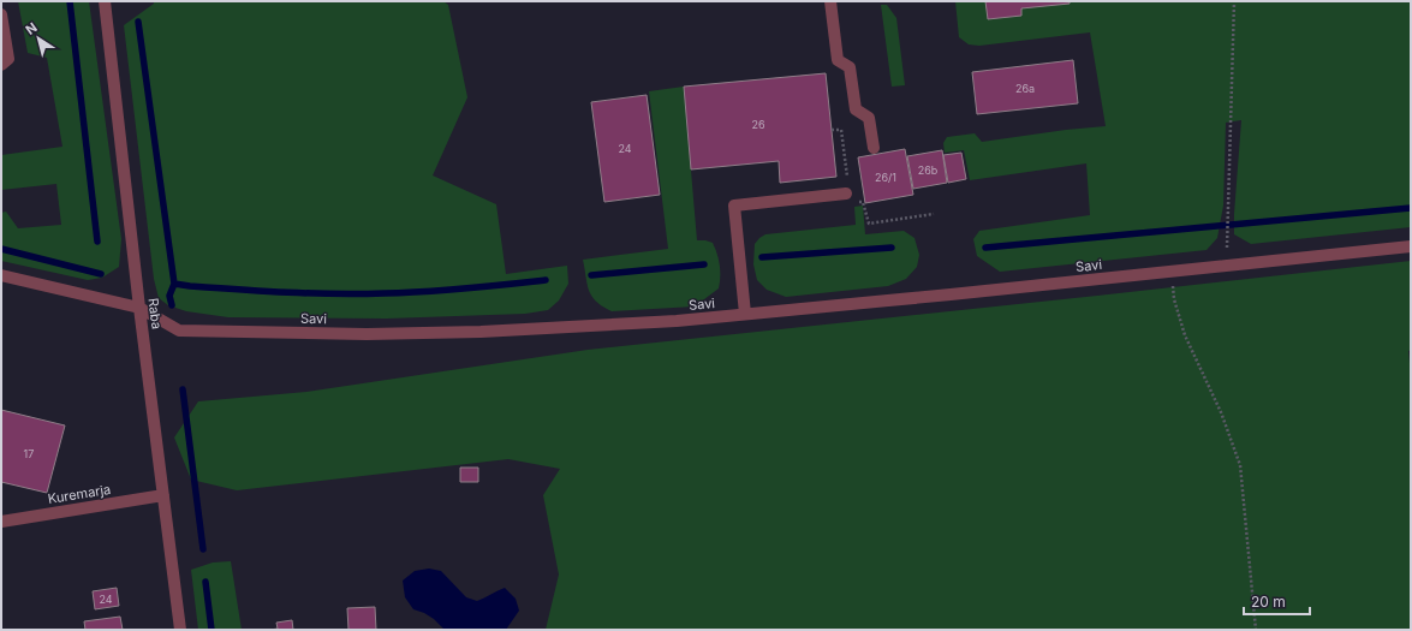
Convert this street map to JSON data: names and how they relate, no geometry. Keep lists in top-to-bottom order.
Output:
{
  "streets": {
    "street": ["Savi", "Raba", "Kuremarja"]
  },
  "crossings": [
    ["Savi", "Raba"],
    ["Raba", "Kuremarja"]
  ],
  "house_numbers": [
    "26a",
    "26",
    "24",
    "26b",
    "26/1",
    "17",
    "24"
  ],
  "scale_bar": "20 m",
  "north": "top left"
}
